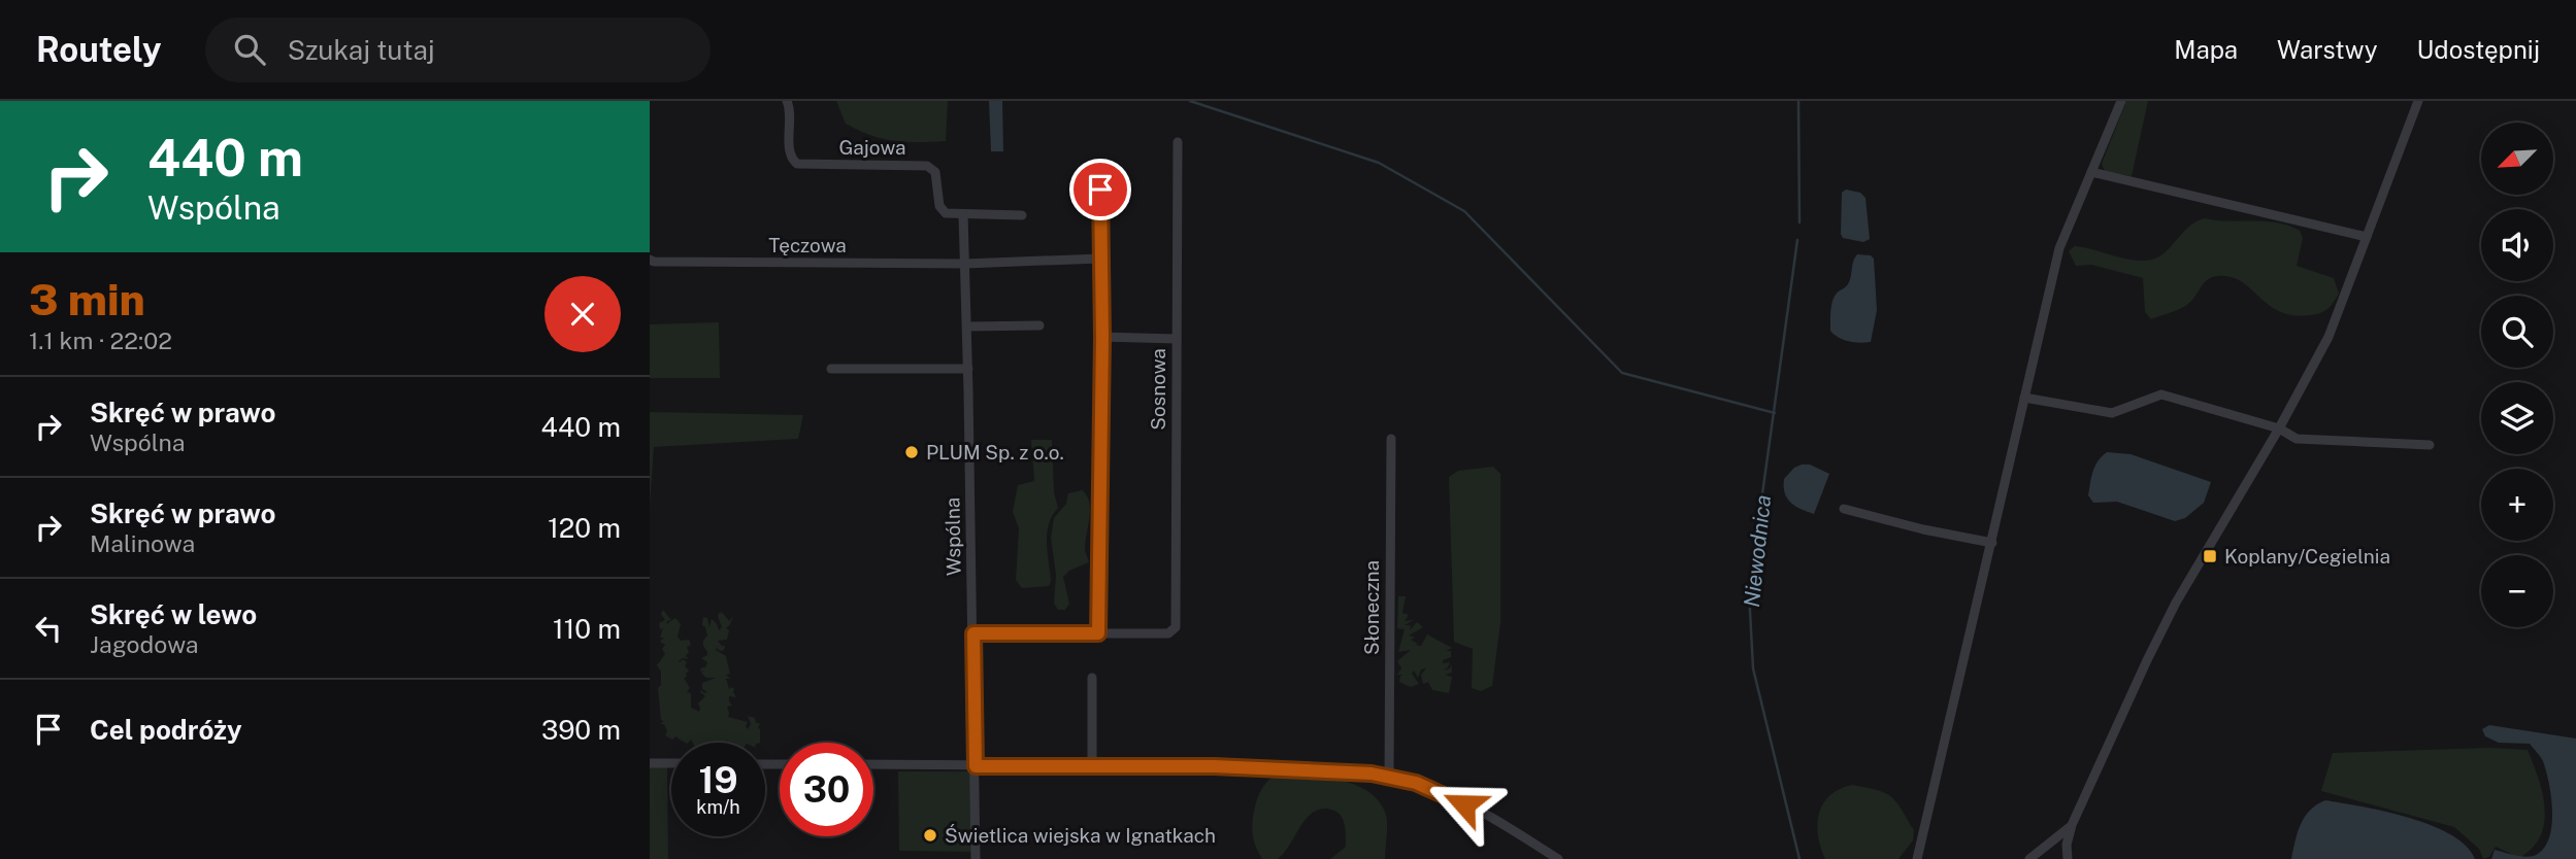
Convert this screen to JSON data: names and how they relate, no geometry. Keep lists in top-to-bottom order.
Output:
{
  "streets": {
    "street": [
      "Gajowa",
      "Tęczowa",
      "Sosnowa",
      "Wspólna",
      "Słoneczna"
    ]
  },
  "crossings": [
    ["Gajowa", "Wspólna"],
    ["Tęczowa", "Wspólna"]
  ],
  "water": ["Niewodnica"],
  "places": {
    "other": ["PLUM Sp. z o.o.", "Świetlica wiejska w Ignatkach"],
    "transit": ["Koplany/Cegielnia"]
  },
  "north": "bottom left",
  "page": {
    "header": "Routely",
    "search": "Szukaj tutaj",
    "nav": ["Mapa", "Warstwy", "Udostępnij"],
    "turn": ["440 m", "Wspólna"],
    "map_buttons": ["+", "−"],
    "heading": ["3 min", "1.1 km · 22:02"],
    "list": [
      {
        "name": "Skręć w prawo",
        "note": "Wspólna",
        "value": "440 m"
      },
      {
        "name": "Skręć w prawo",
        "note": "Malinowa",
        "value": "120 m"
      },
      {
        "name": "Skręć w lewo",
        "note": "Jagodowa",
        "value": "110 m"
      },
      {
        "name": "Cel podróży",
        "value": "390 m"
      }
    ],
    "speed": "19 km/h",
    "limit": "30"
  }
}
